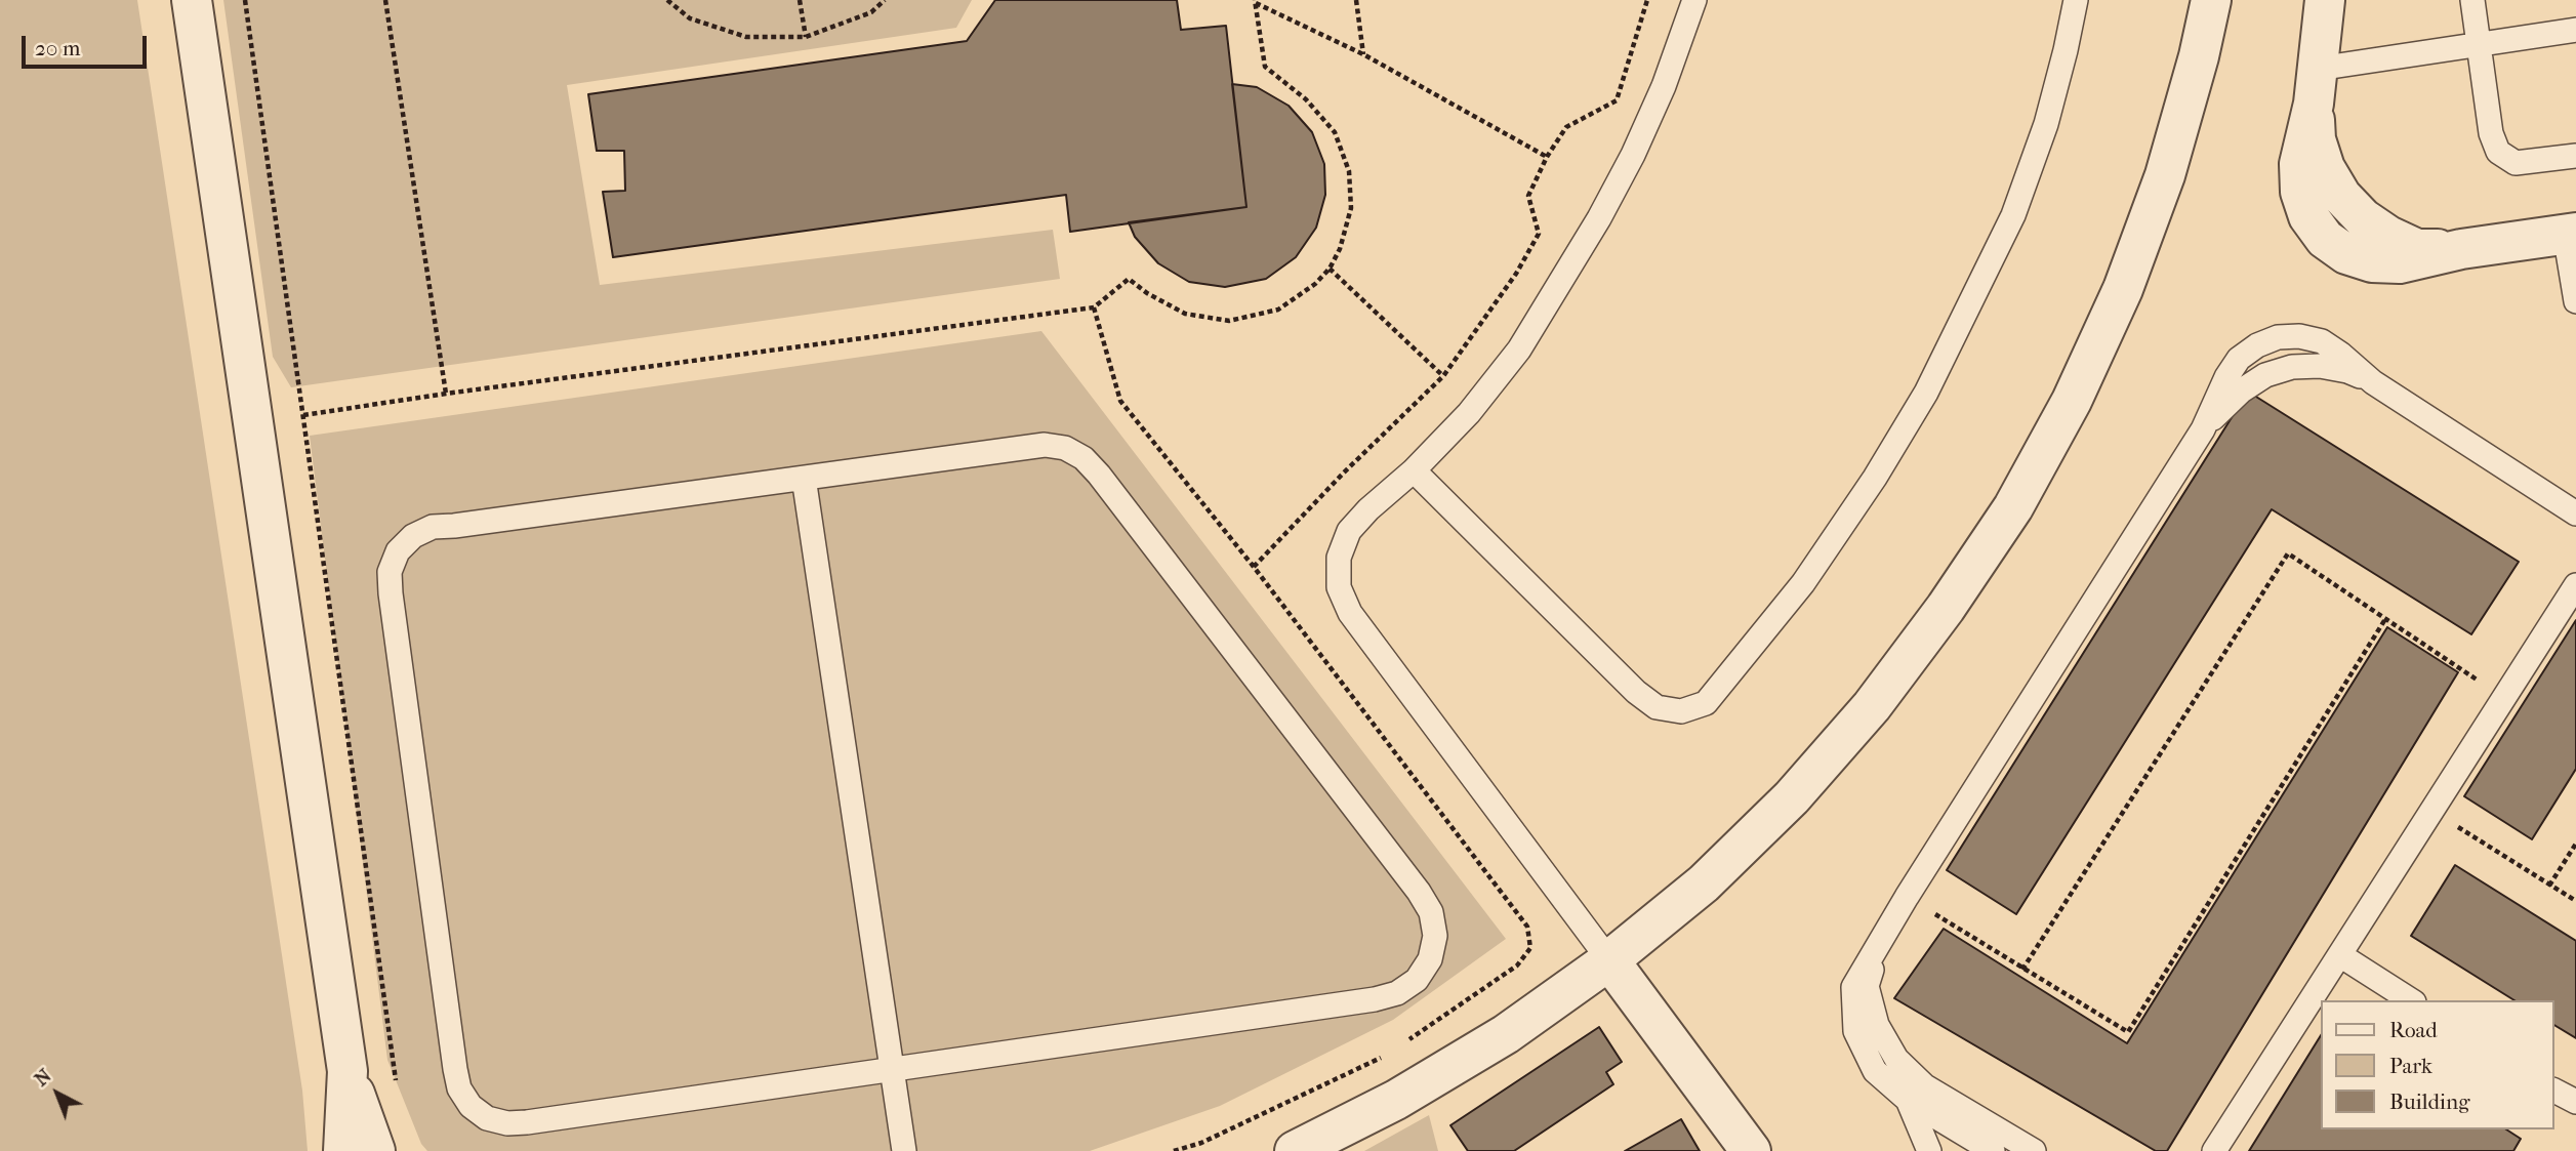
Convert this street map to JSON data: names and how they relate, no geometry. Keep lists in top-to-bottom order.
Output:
{
  "legend": ["Road", "Park", "Building"],
  "scale_bar": "20 m",
  "north": "top left"
}
